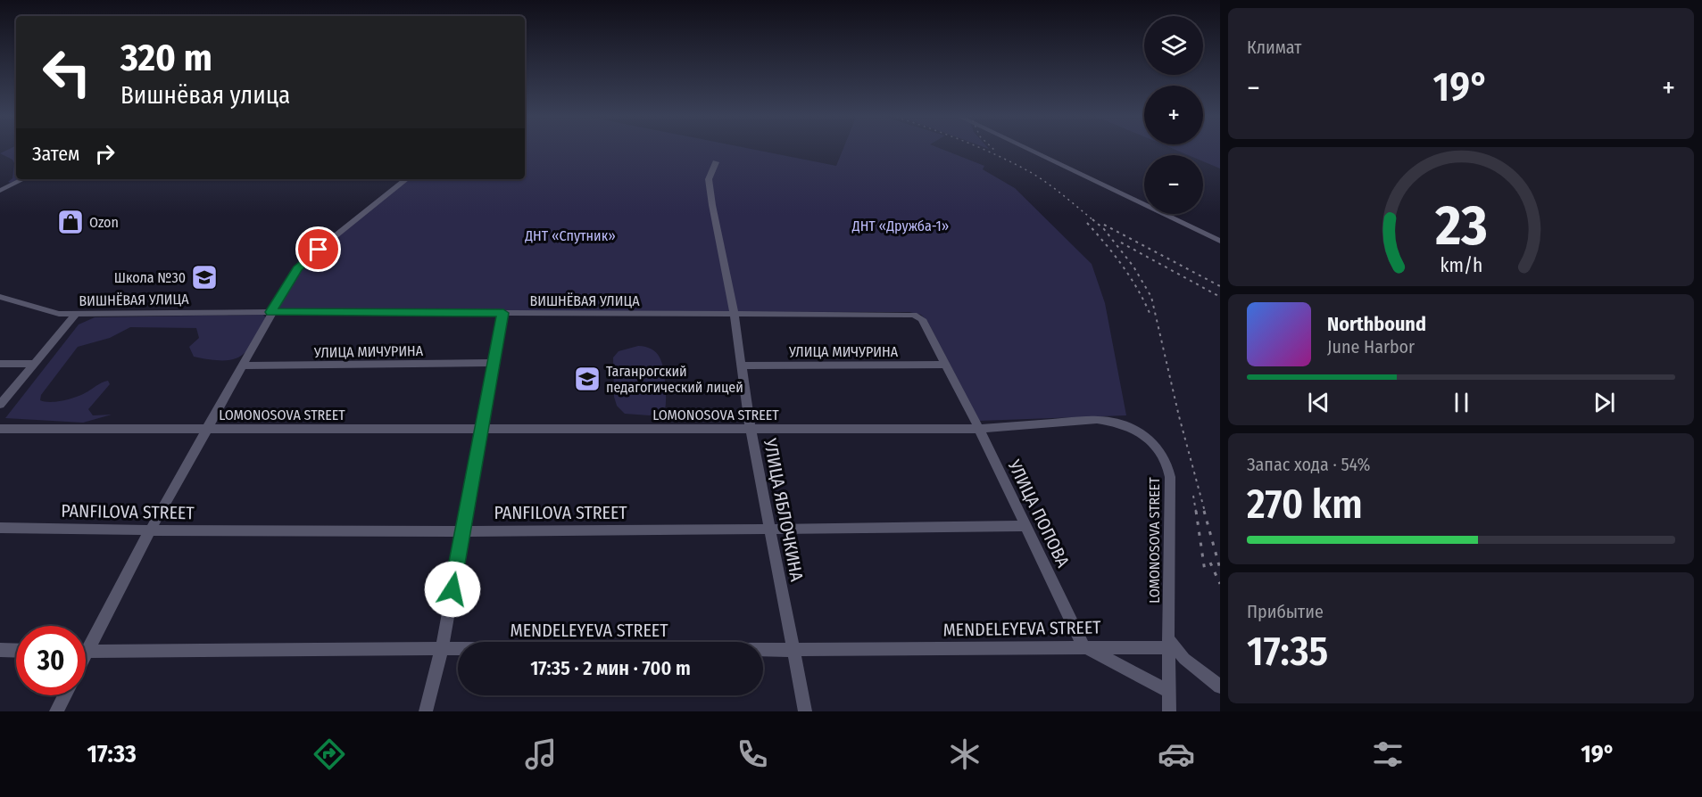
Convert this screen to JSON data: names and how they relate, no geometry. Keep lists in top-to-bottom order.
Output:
{
  "streets": {
    "street": [
      "ВИШНЁВАЯ УЛИЦА",
      "УЛИЦА МИЧУРИНА",
      "LOMONOSOVA STREET",
      "УЛИЦА ЯБЛОЧКИНА",
      "PANFILOVA STREET",
      "УЛИЦА ПОПОВА",
      "MENDELEYEVA STREET"
    ]
  },
  "crossings": [
    ["ВИШНЁВАЯ УЛИЦА", "УЛИЦА ЯБЛОЧКИНА"],
    ["ВИШНЁВАЯ УЛИЦА", "УЛИЦА ПОПОВА"],
    ["УЛИЦА МИЧУРИНА", "УЛИЦА ЯБЛОЧКИНА"],
    ["УЛИЦА МИЧУРИНА", "УЛИЦА ПОПОВА"],
    ["LOMONOSOVA STREET", "УЛИЦА ЯБЛОЧКИНА"],
    ["LOMONOSOVA STREET", "УЛИЦА ПОПОВА"],
    ["LOMONOSOVA STREET", "MENDELEYEVA STREET"],
    ["УЛИЦА ЯБЛОЧКИНА", "PANFILOVA STREET"],
    ["УЛИЦА ЯБЛОЧКИНА", "MENDELEYEVA STREET"],
    ["PANFILOVA STREET", "УЛИЦА ПОПОВА"],
    ["УЛИЦА ПОПОВА", "MENDELEYEVA STREET"]
  ],
  "parks": ["ДНТ «Дружба-1»", "ДНТ «Спутник»"],
  "places": {
    "shop": ["Ozon"],
    "school or university": ["Школа №30", "Таганрогский педагогический лицей"]
  },
  "page": {
    "tile": [
      "Климат",
      ["Запас хода · 54%", "270 km"],
      ["Прибытие", "17:35"]
    ],
    "map_buttons": ["+", "−"],
    "turn": ["320 m", "Вишнёвая улица"],
    "heat": ["−", "19°", "+"],
    "then": "Затем",
    "song": ["Northbound", "June Harbor"],
    "limit": "30",
    "trip": "17:35 · 2 мин · 700 m",
    "tabs": ["17:33", "19°"],
    "gauge": ["23", "km/h"]
  }
}
